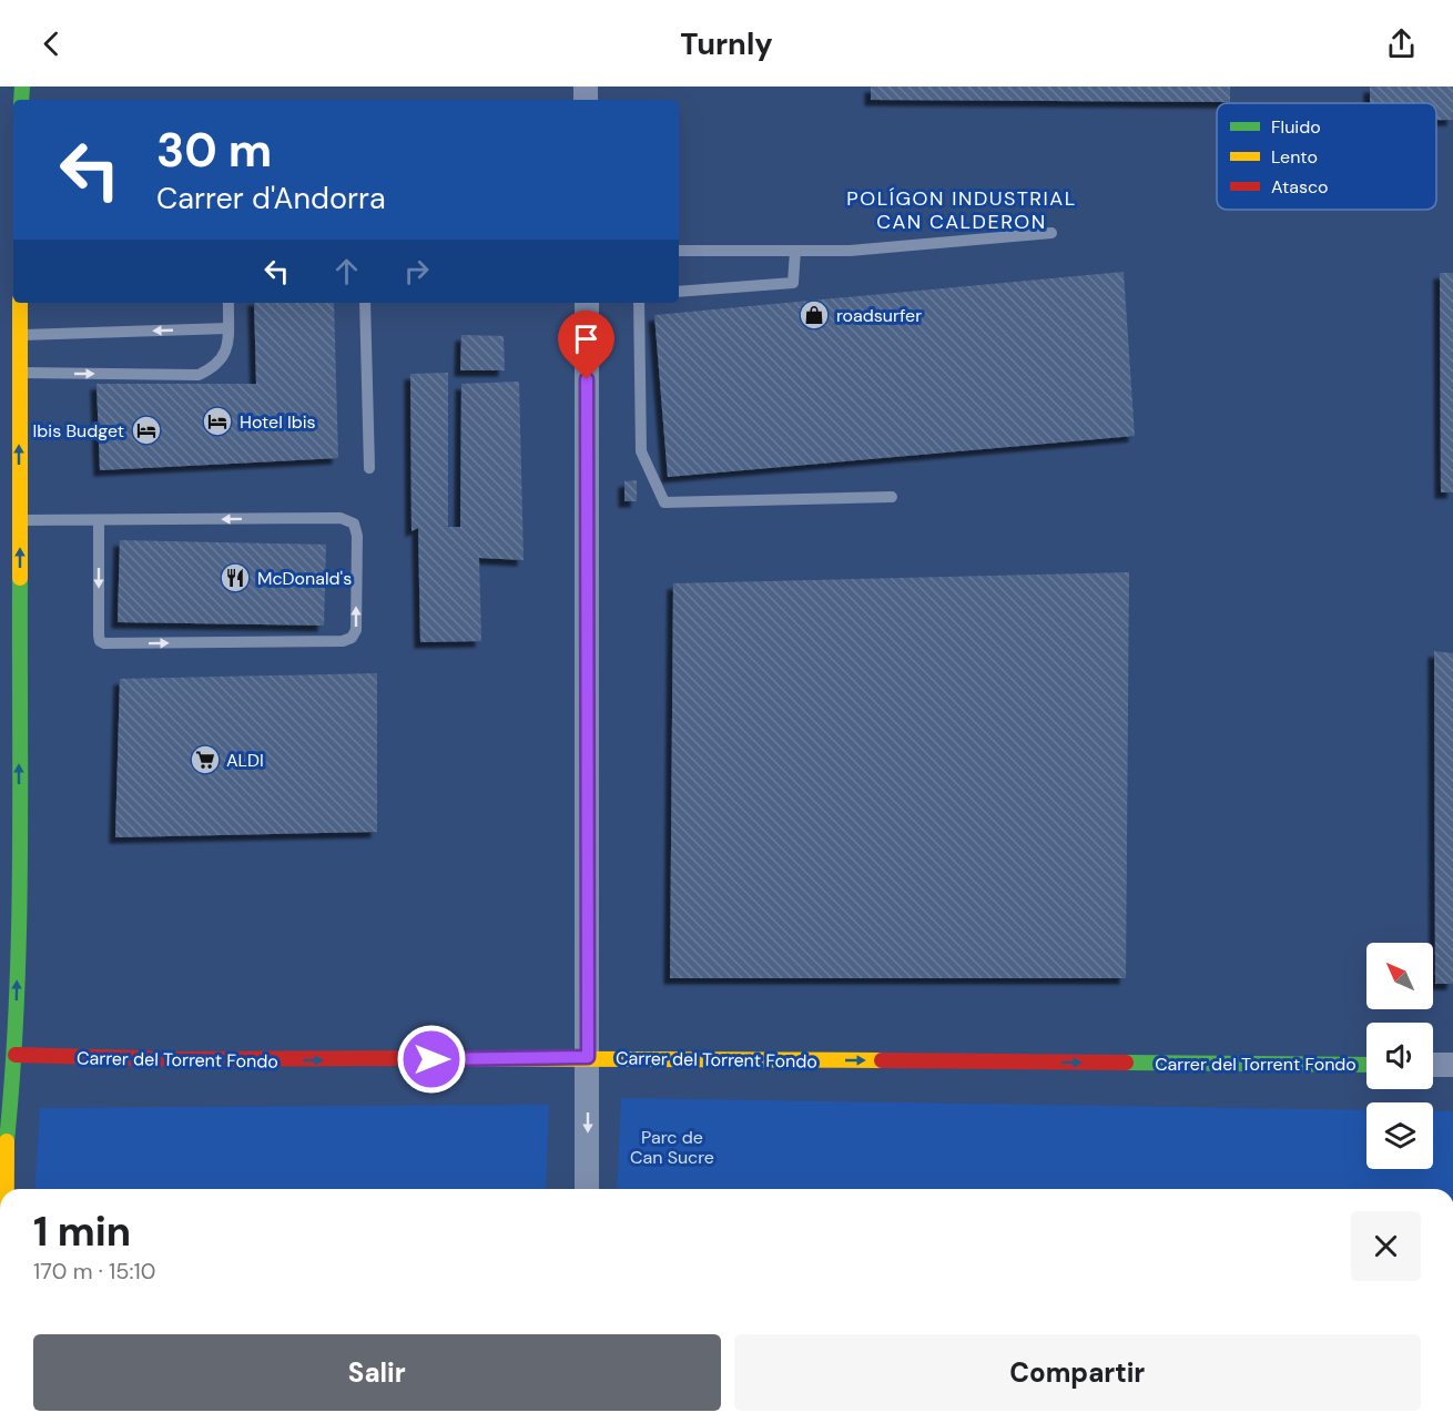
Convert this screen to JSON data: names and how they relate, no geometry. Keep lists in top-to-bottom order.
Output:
{
  "streets": {
    "street": ["Carrer del Torrent Fondo"]
  },
  "one_way": ["Carrer del Torrent Fondo"],
  "districts": ["POLÍGON INDUSTRIAL CAN CALDERON"],
  "parks": ["Parc de Can Sucre"],
  "places": {
    "shop": ["roadsurfer"],
    "hotel": ["Hotel Ibis", "Ibis Budget"],
    "restaurant": ["McDonald's"],
    "supermarket": ["ALDI"]
  },
  "legend": ["Fluido", "Lento", "Atasco"],
  "north": "top left",
  "page": {
    "header": "Turnly",
    "turn": ["30 m", "Carrer d'Andorra"],
    "heading": ["1 min", "170 m · 15:10"],
    "buttons": ["Salir", "Compartir"]
  }
}
